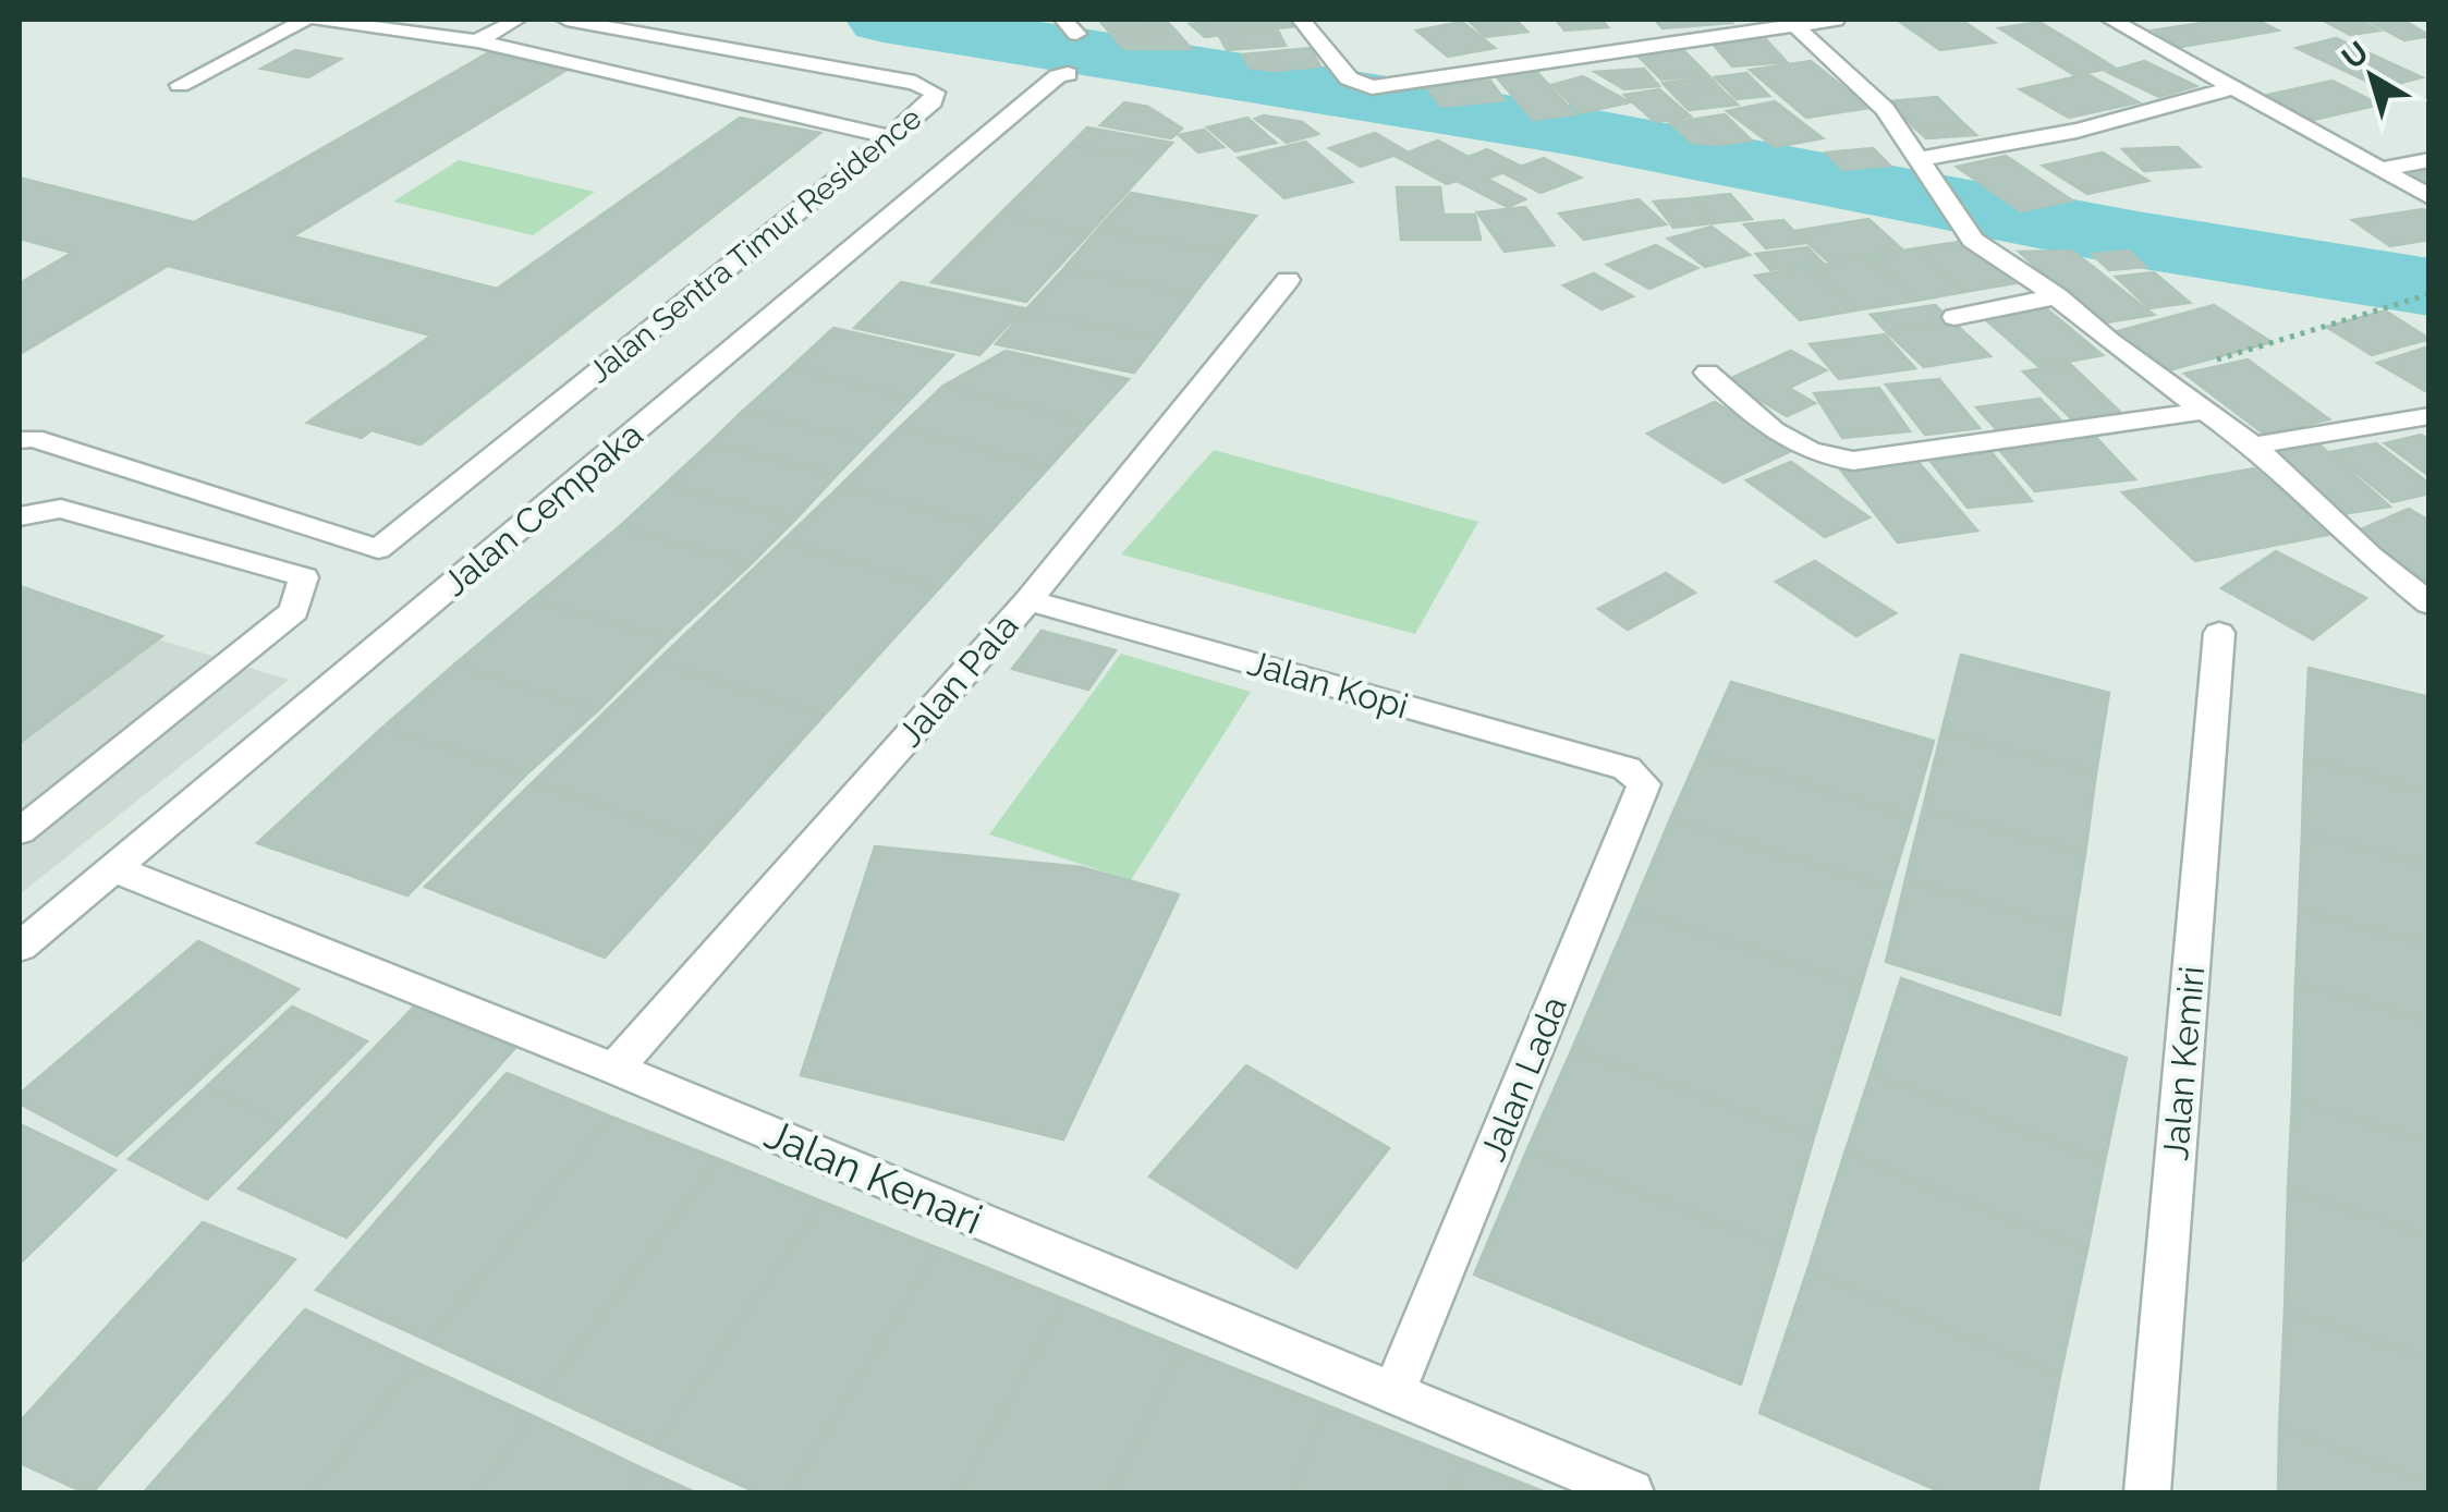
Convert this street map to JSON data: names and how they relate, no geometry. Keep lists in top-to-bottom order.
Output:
{
  "streets": {
    "street": [
      "Jalan Sentra Timur Residence",
      "Jalan Cempaka",
      "Jalan Pala",
      "Jalan Kopi",
      "Jalan Kemiri",
      "Jalan Lada",
      "Jalan Kenari"
    ]
  },
  "crossings": [
    ["Jalan Cempaka", "Jalan Kenari"],
    ["Jalan Pala", "Jalan Kopi"],
    ["Jalan Pala", "Jalan Kenari"],
    ["Jalan Kopi", "Jalan Lada"],
    ["Jalan Lada", "Jalan Kenari"]
  ],
  "north": "top left"
}
